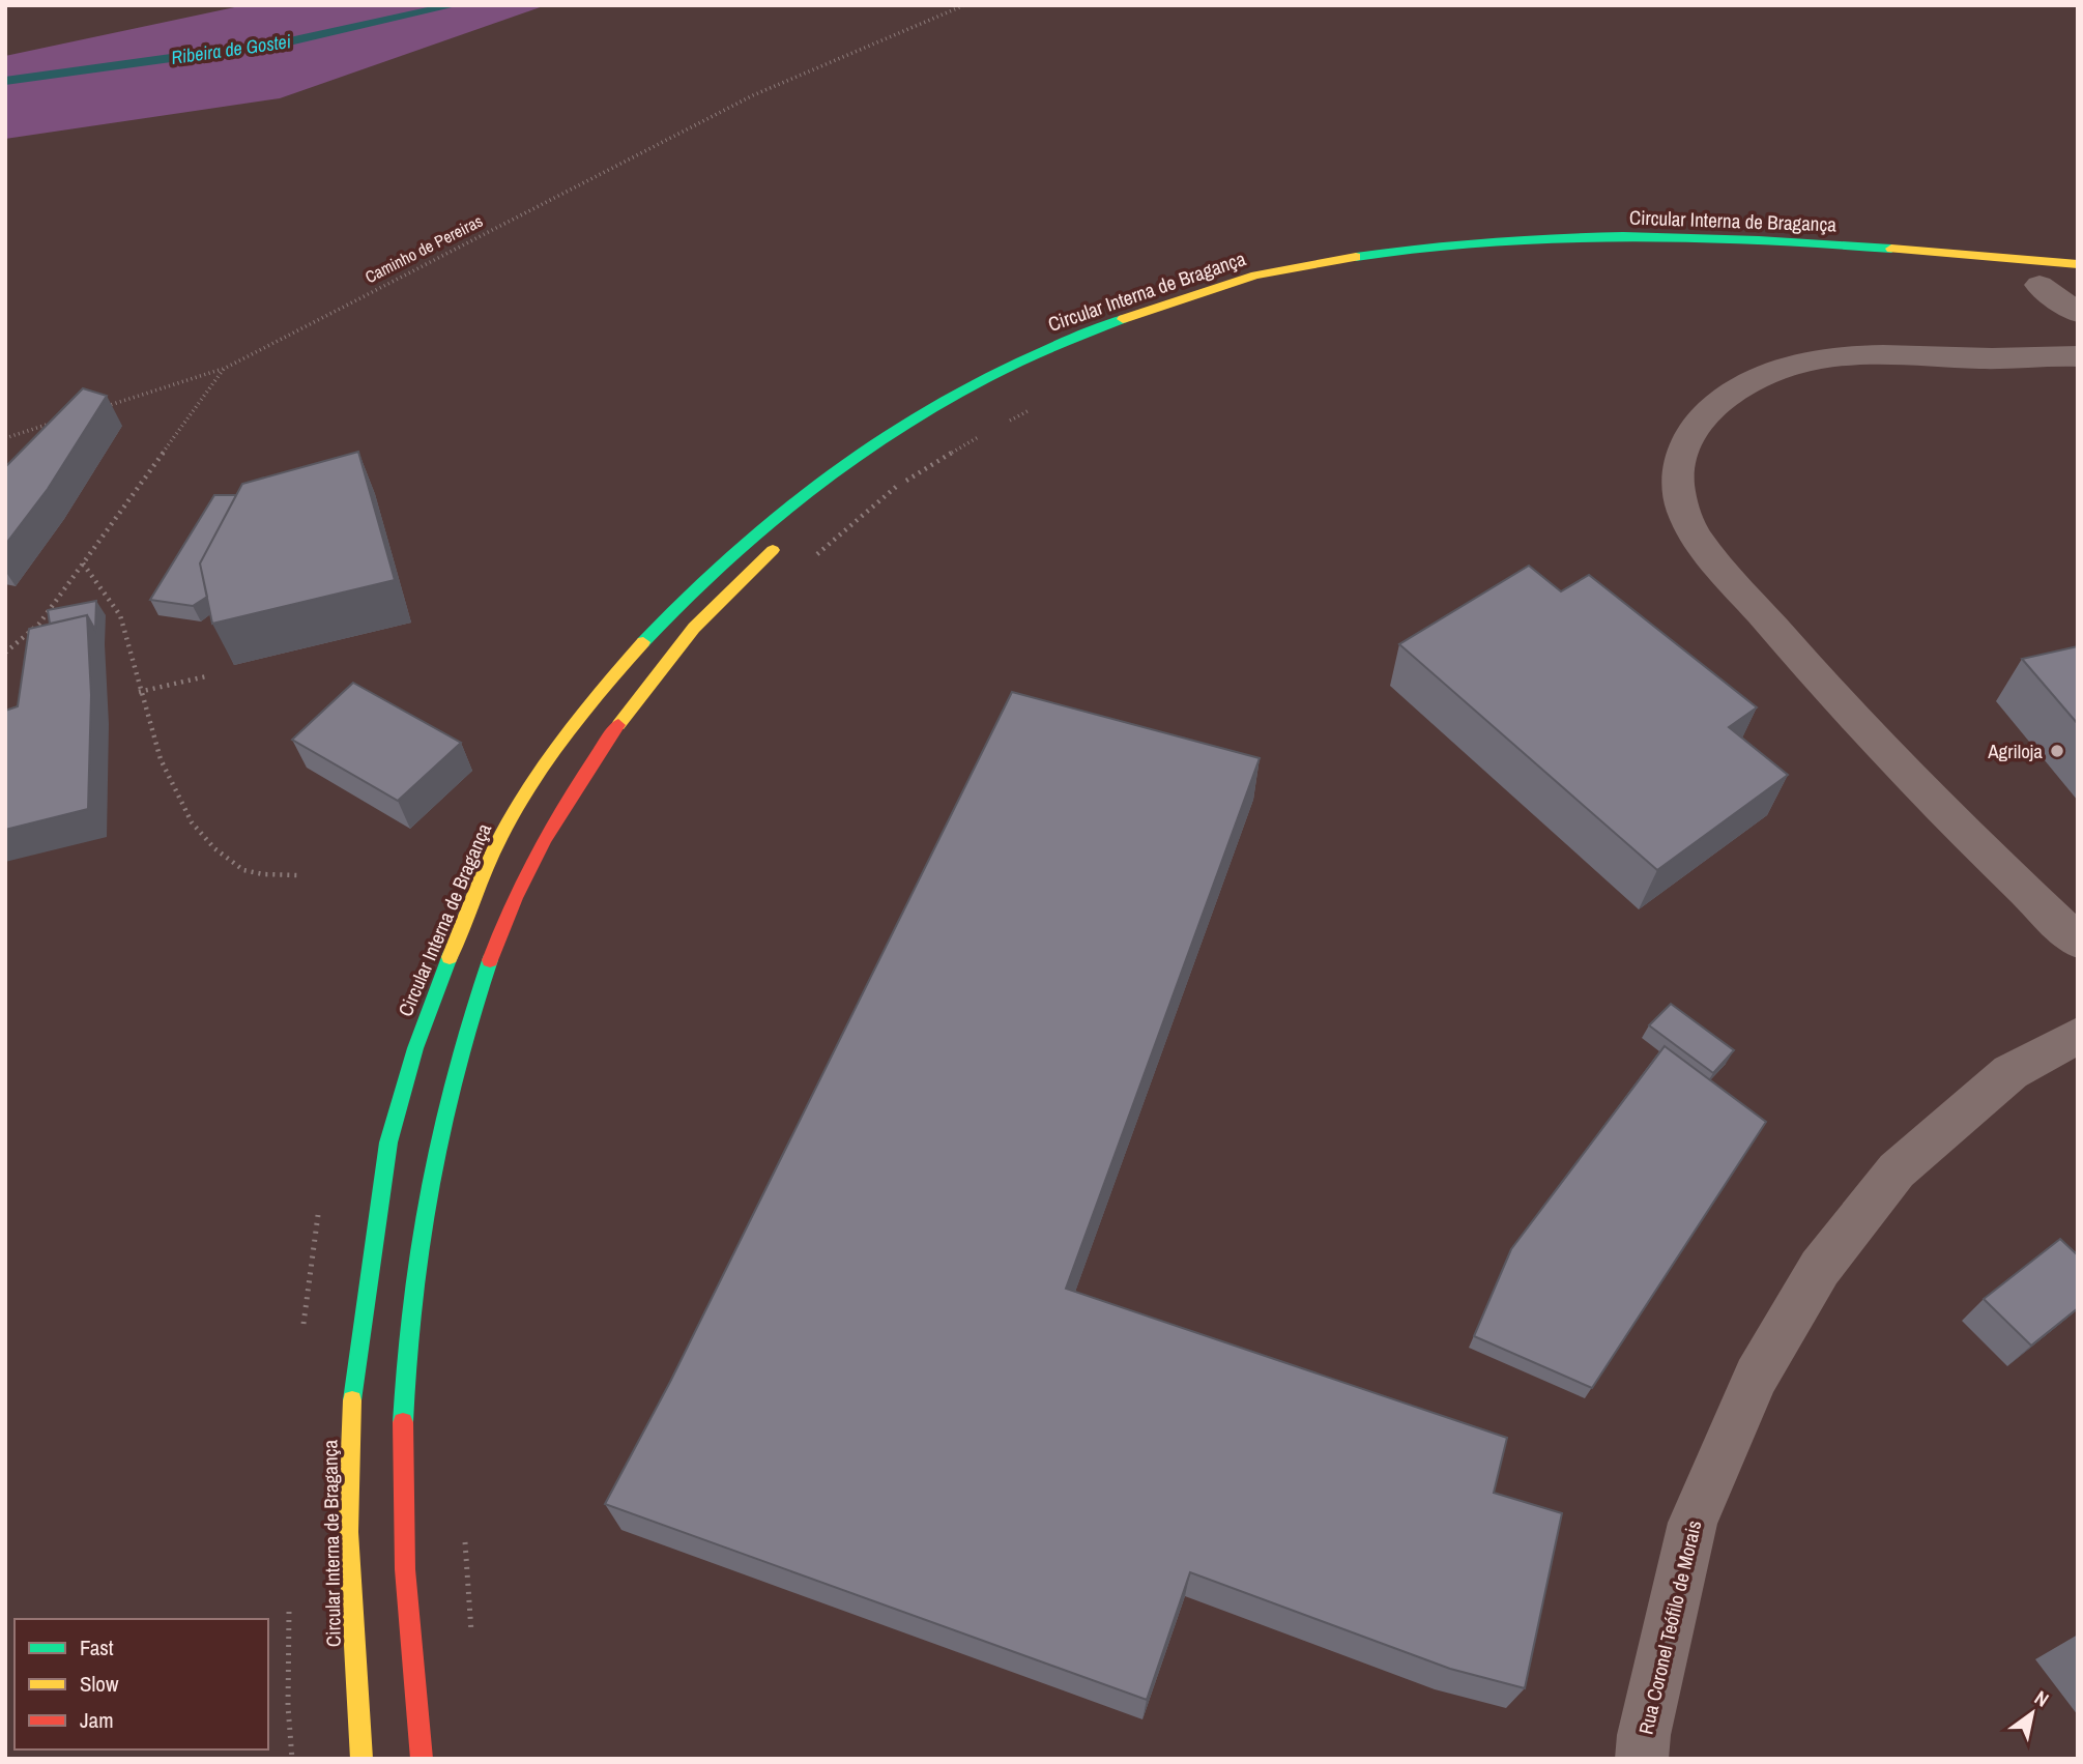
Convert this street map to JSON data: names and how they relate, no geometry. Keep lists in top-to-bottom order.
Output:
{
  "streets": {
    "main road": ["Circular Interna de Bragança"],
    "street": ["Rua Coronel Teófilo de Morais"],
    "path": ["Caminho de Pereiras"]
  },
  "water": ["Ribeira de Gostei"],
  "places": ["Agriloja"],
  "legend": ["Fast", "Slow", "Jam"],
  "north": "top right"
}
